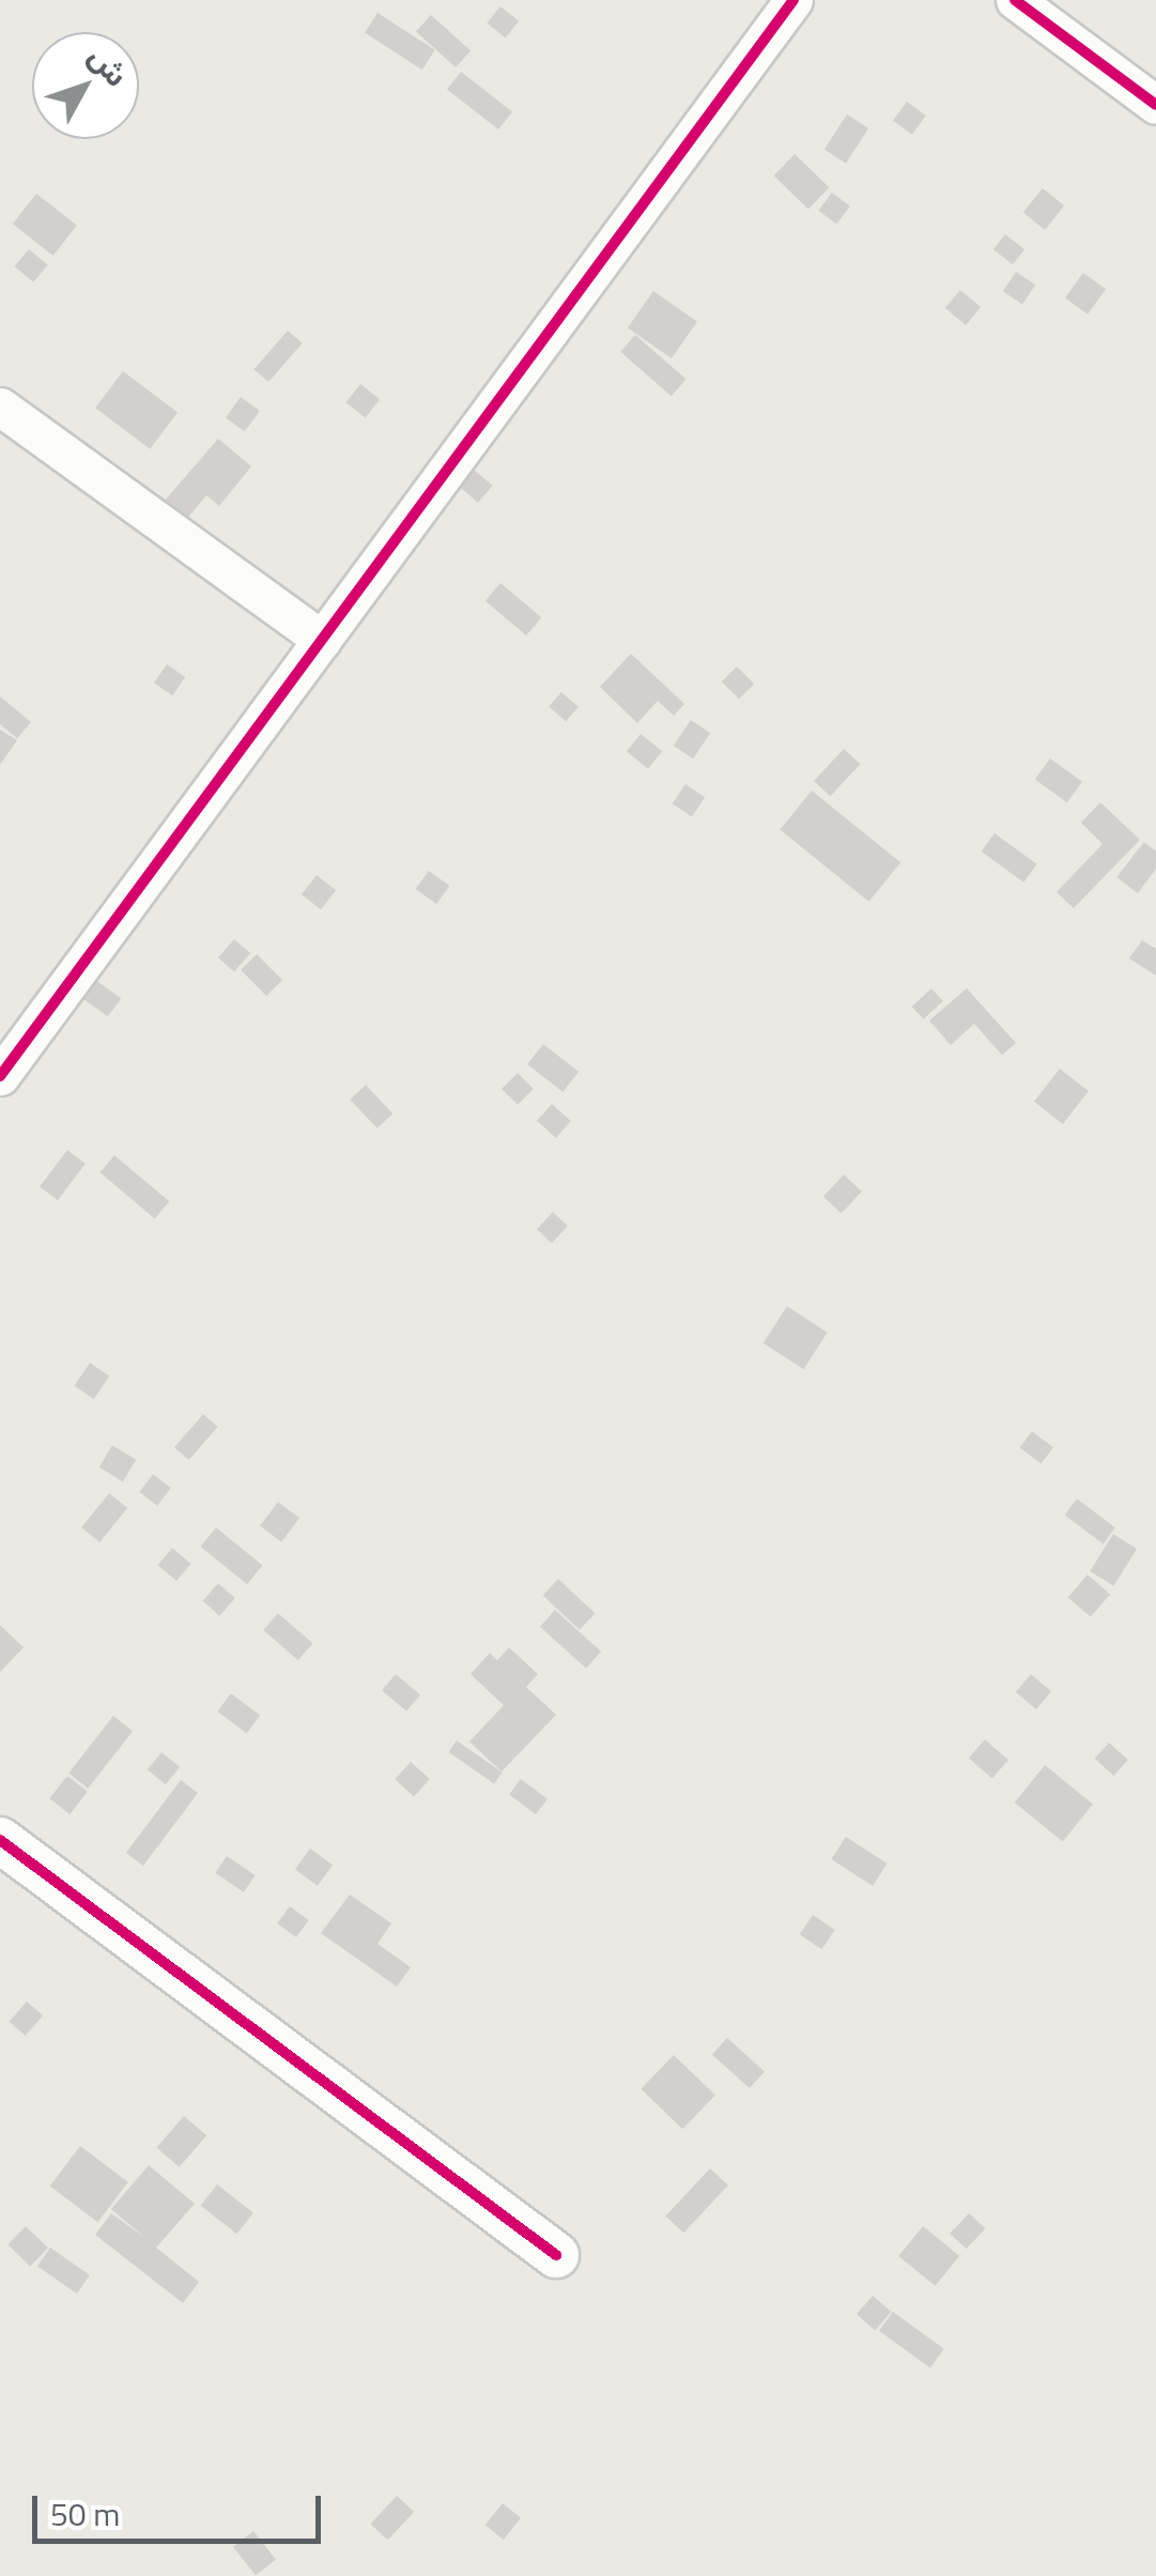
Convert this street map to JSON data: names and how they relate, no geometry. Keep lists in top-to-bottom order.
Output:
{
  "scale_bar": "50 m",
  "north": "top right"
}
